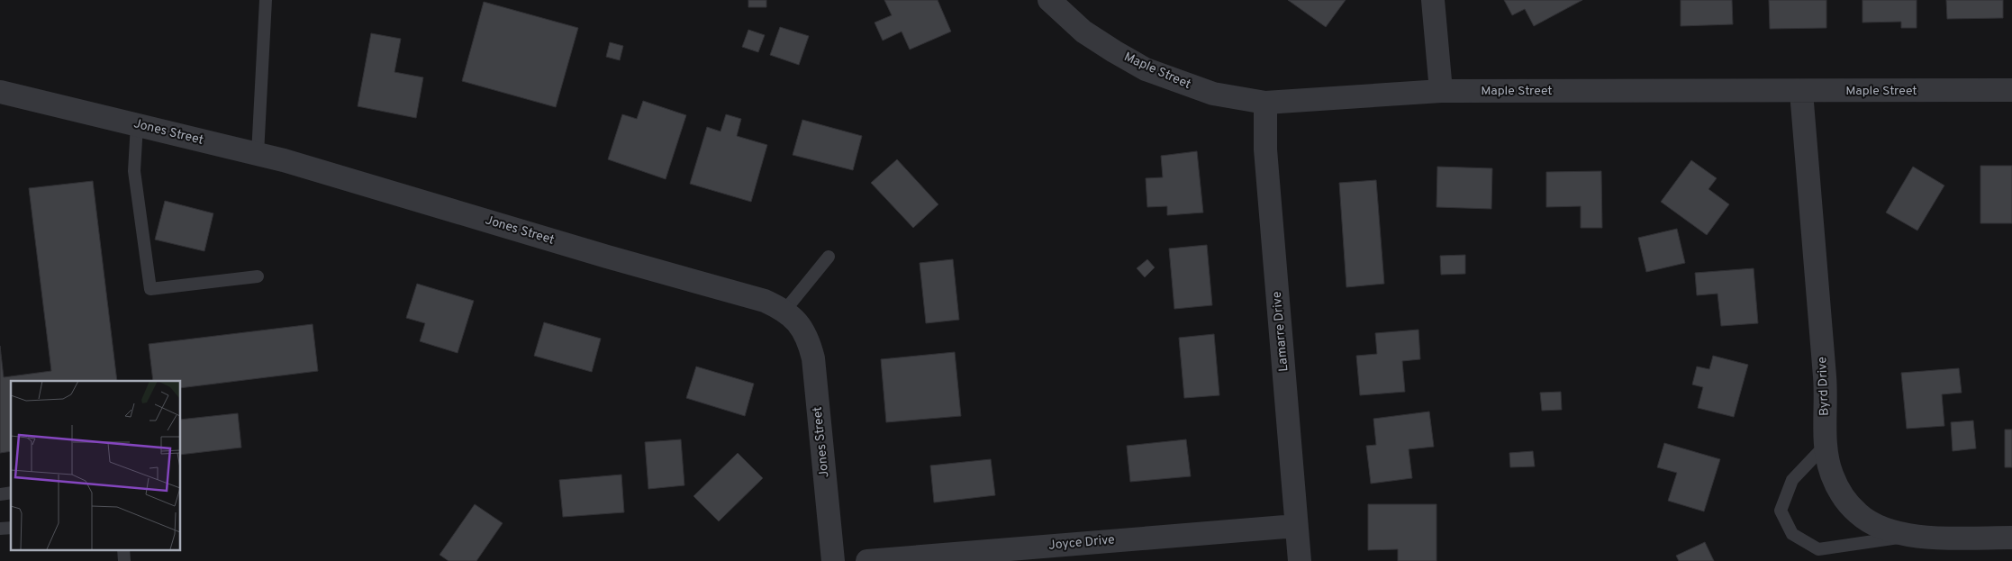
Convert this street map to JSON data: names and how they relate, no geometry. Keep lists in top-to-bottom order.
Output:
{
  "streets": {
    "street": [
      "Maple Street",
      "Jones Street",
      "Lamarre Drive",
      "Byrd Drive",
      "Joyce Drive"
    ]
  },
  "crossings": [
    ["Maple Street", "Lamarre Drive"],
    ["Maple Street", "Byrd Drive"],
    ["Lamarre Drive", "Joyce Drive"]
  ]
}
